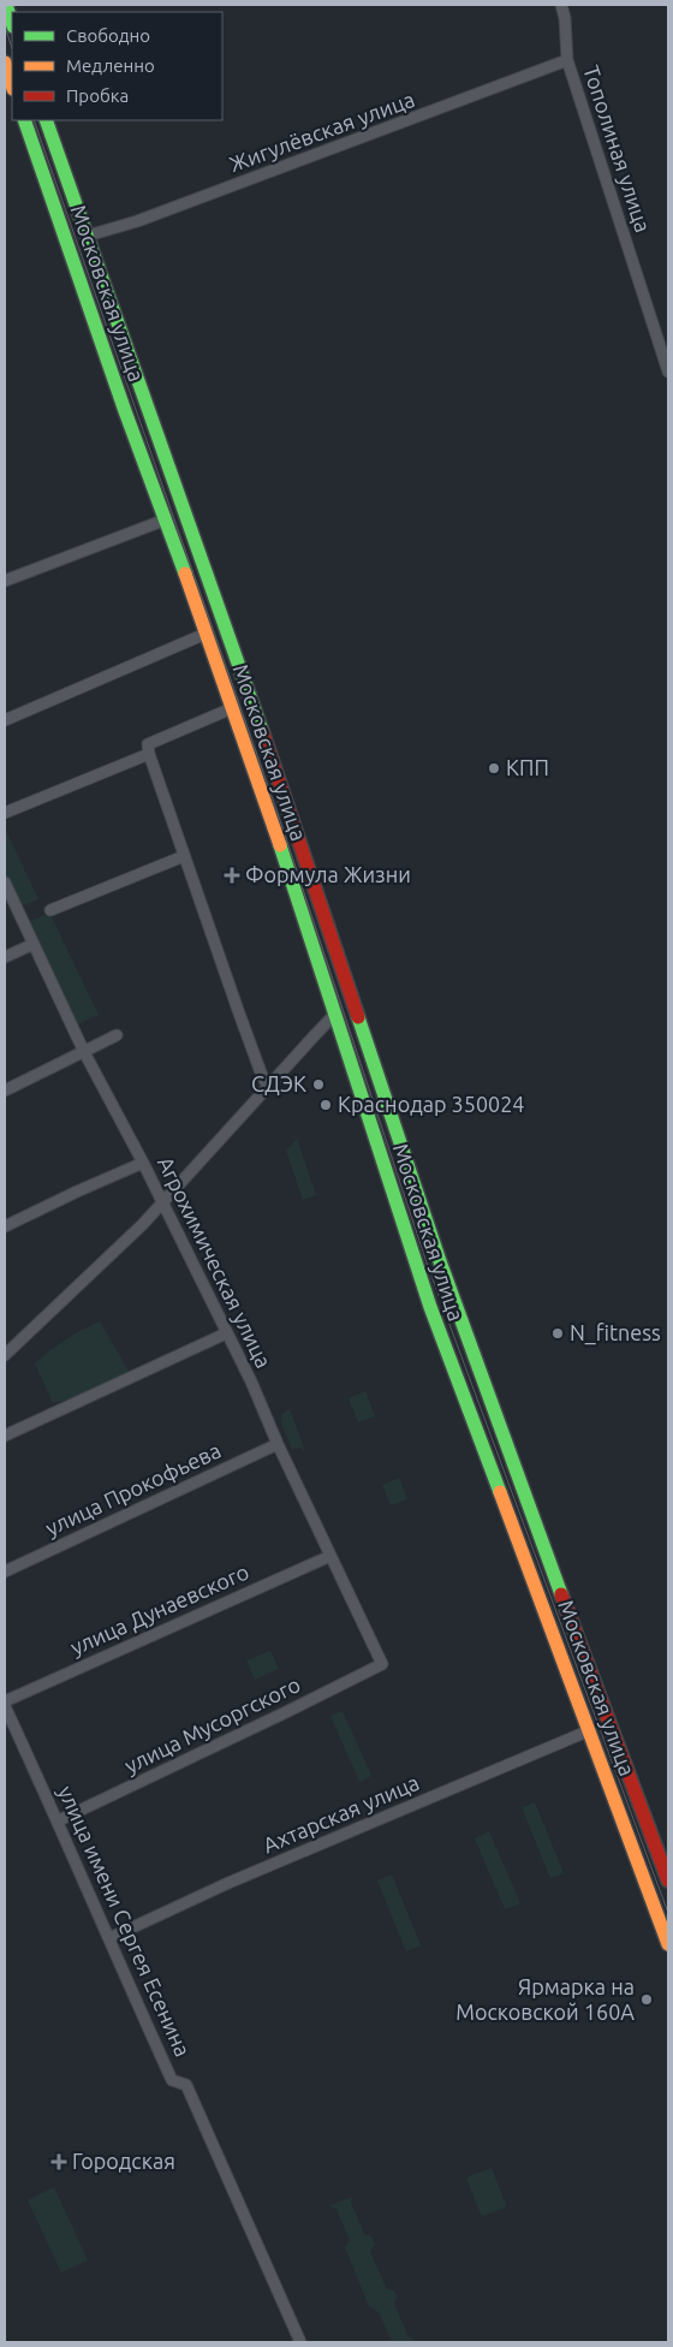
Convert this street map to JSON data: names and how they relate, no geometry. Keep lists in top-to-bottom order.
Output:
{
  "streets": {
    "street": [
      "Жигулёвская улица",
      "Тополиная улица",
      "Московская улица",
      "Агрохимическая улица",
      "улица Прокофьева",
      "улица Дунаевского",
      "улица Мусоргского",
      "Ахтарская улица",
      "улица имени Сергея Есенина"
    ]
  },
  "crossings": [
    ["Жигулёвская улица", "Тополиная улица"],
    ["Жигулёвская улица", "Московская улица"],
    ["Московская улица", "Ахтарская улица"],
    ["Агрохимическая улица", "улица Прокофьева"],
    ["Агрохимическая улица", "улица Дунаевского"],
    ["Агрохимическая улица", "улица Мусоргского"],
    ["улица Мусоргского", "улица имени Сергея Есенина"],
    ["Ахтарская улица", "улица имени Сергея Есенина"]
  ],
  "places": {
    "other": [
      "КПП",
      "СДЭК",
      "Краснодар 350024",
      "N_fitness",
      "Ярмарка на Московской 160А"
    ],
    "health": ["Формула Жизни", "Городская"]
  },
  "legend": ["Свободно", "Медленно", "Пробка"]
}
